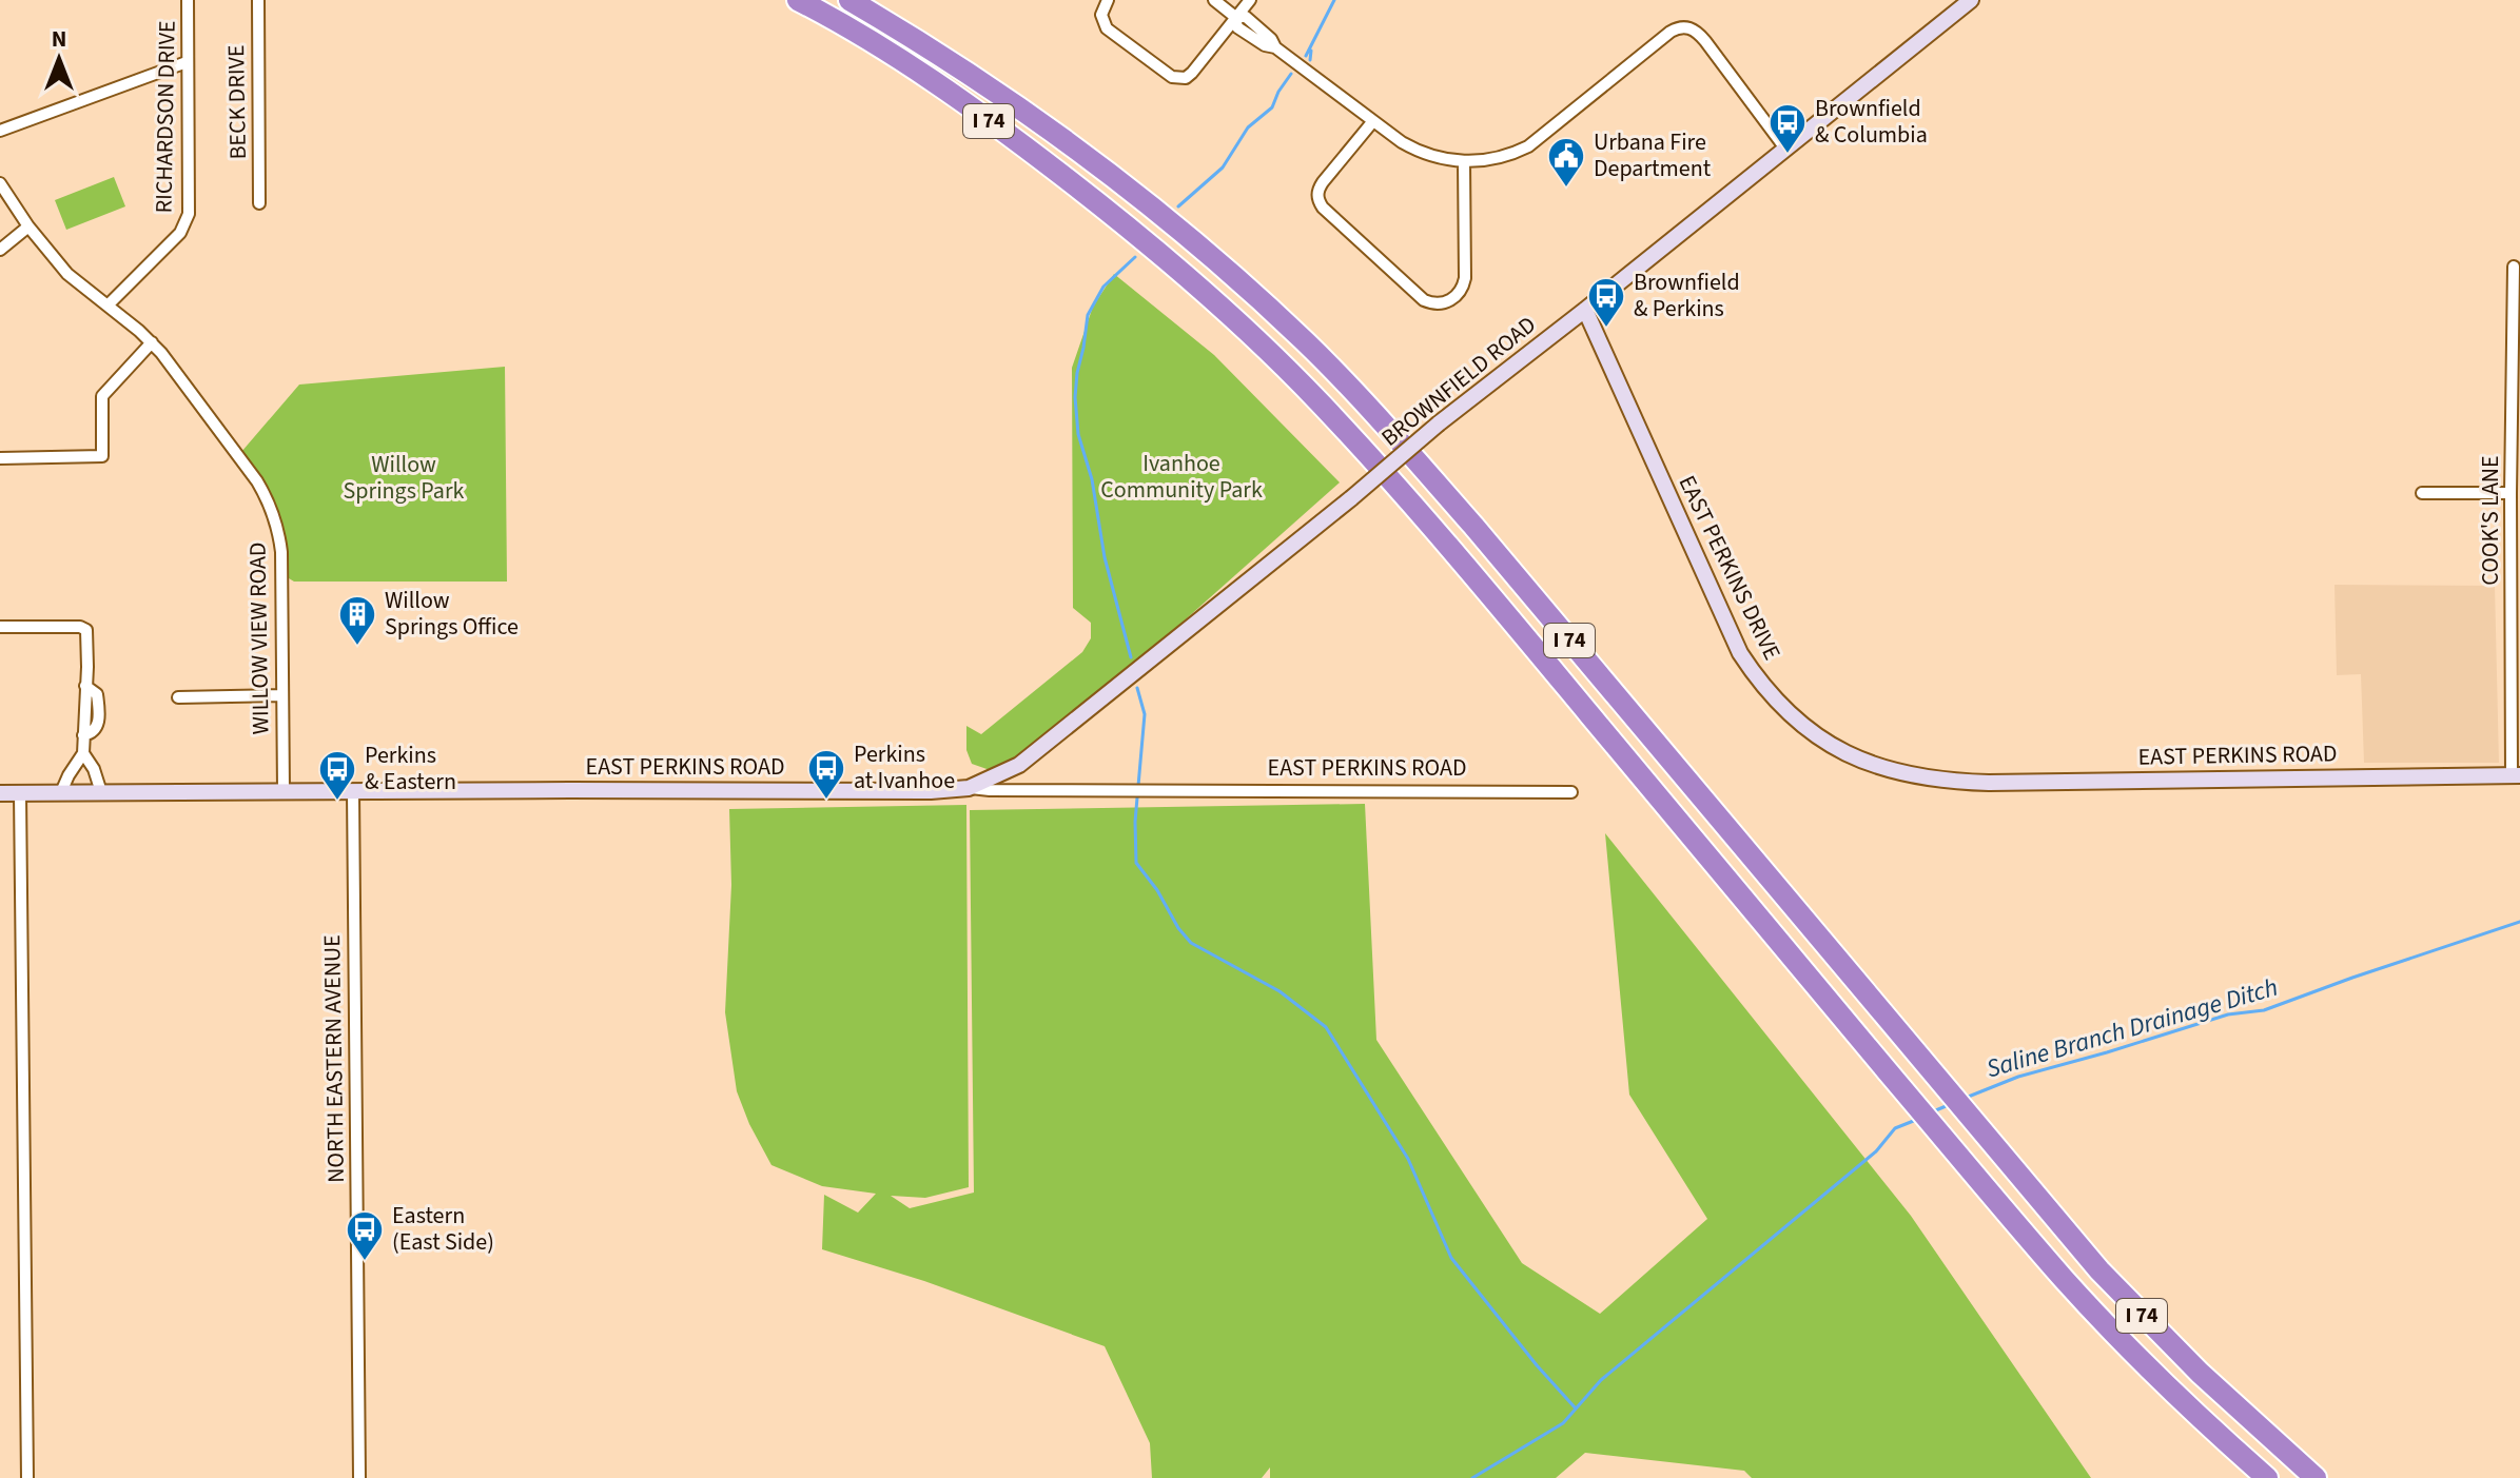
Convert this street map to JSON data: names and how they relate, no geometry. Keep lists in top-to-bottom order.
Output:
{
  "streets": {
    "highway": ["I 74"],
    "street": [
      "BECK DRIVE",
      "RICHARDSON DRIVE",
      "BROWNFIELD ROAD",
      "COOK'S LANE",
      "EAST PERKINS DRIVE",
      "WILLOW VIEW ROAD",
      "EAST PERKINS ROAD",
      "NORTH EASTERN AVENUE"
    ]
  },
  "crossings": [
    ["RICHARDSON DRIVE", "WILLOW VIEW ROAD"],
    ["BROWNFIELD ROAD", "EAST PERKINS DRIVE"],
    ["BROWNFIELD ROAD", "EAST PERKINS ROAD"],
    ["COOK'S LANE", "EAST PERKINS ROAD"],
    ["EAST PERKINS DRIVE", "EAST PERKINS ROAD"],
    ["WILLOW VIEW ROAD", "EAST PERKINS ROAD"],
    ["EAST PERKINS ROAD", "NORTH EASTERN AVENUE"]
  ],
  "water": ["Saline Branch Drainage Ditch"],
  "parks": ["Ivanhoe Community Park", "Willow Springs Park"],
  "places": {
    "bus stop": [
      "Brownfield & Columbia",
      "Brownfield & Perkins",
      "Perkins at Ivanhoe",
      "Perkins & Eastern",
      "Eastern (East Side)"
    ],
    "public building": ["Urbana Fire Department"],
    "building": ["Willow Springs Office"]
  },
  "north": "top"
}
